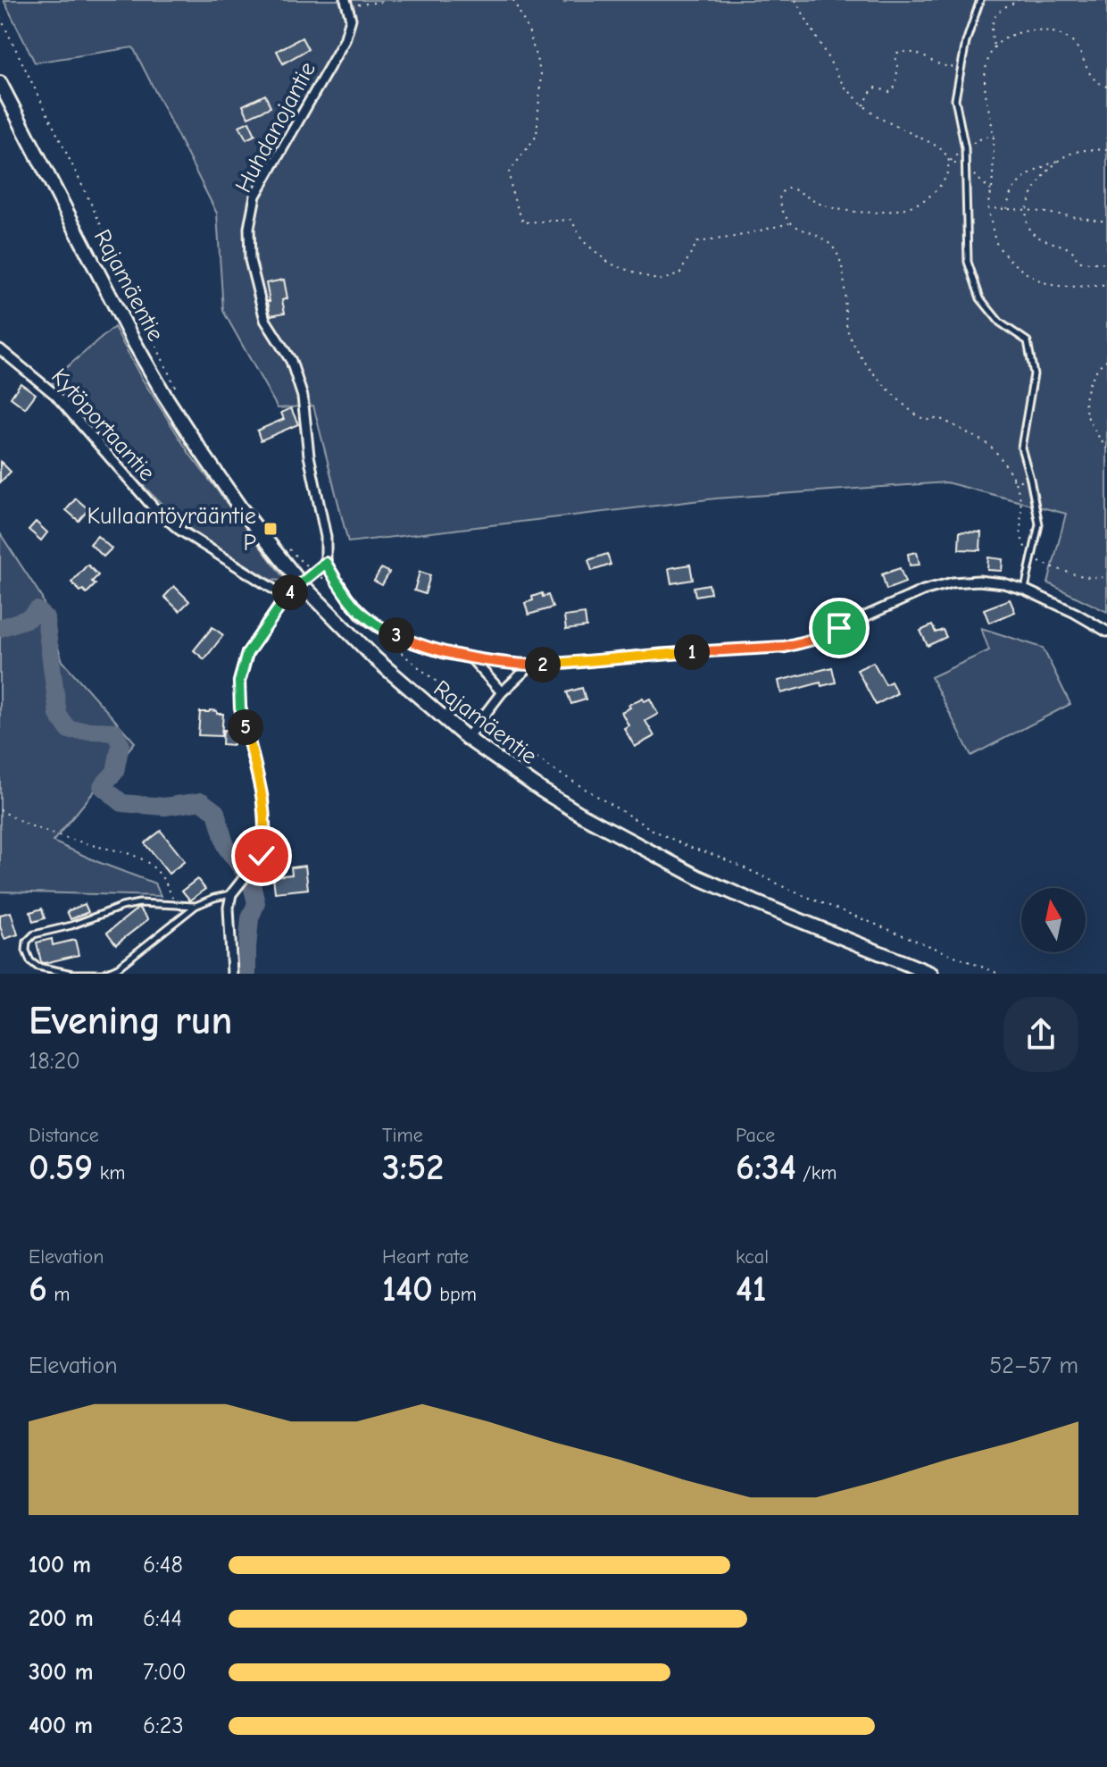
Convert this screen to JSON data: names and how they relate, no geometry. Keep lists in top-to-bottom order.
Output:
{
  "streets": {
    "main road": ["Rajamäentie"],
    "street": ["Huhdanojantie", "Kytöportaantie"]
  },
  "places": {
    "transit": ["Kullaantöyrääntie P"]
  },
  "north": "top",
  "page": {
    "pins": [
      "4",
      "3",
      "1",
      "2",
      "5"
    ],
    "heading": ["Evening run", "18:20"],
    "stats": [
      ["Distance", "0.59 km"],
      ["Time", "3:52"],
      ["Pace", "6:34 /km"],
      ["Elevation", "6 m"],
      ["Heart rate", "140 bpm"],
      ["kcal", "41"]
    ],
    "chart": ["Elevation", "52–57 m"],
    "list": [
      {
        "name": "100 m",
        "note": "6:48"
      },
      {
        "name": "200 m",
        "note": "6:44"
      },
      {
        "name": "300 m",
        "note": "7:00"
      },
      {
        "name": "400 m",
        "note": "6:23"
      }
    ]
  }
}
